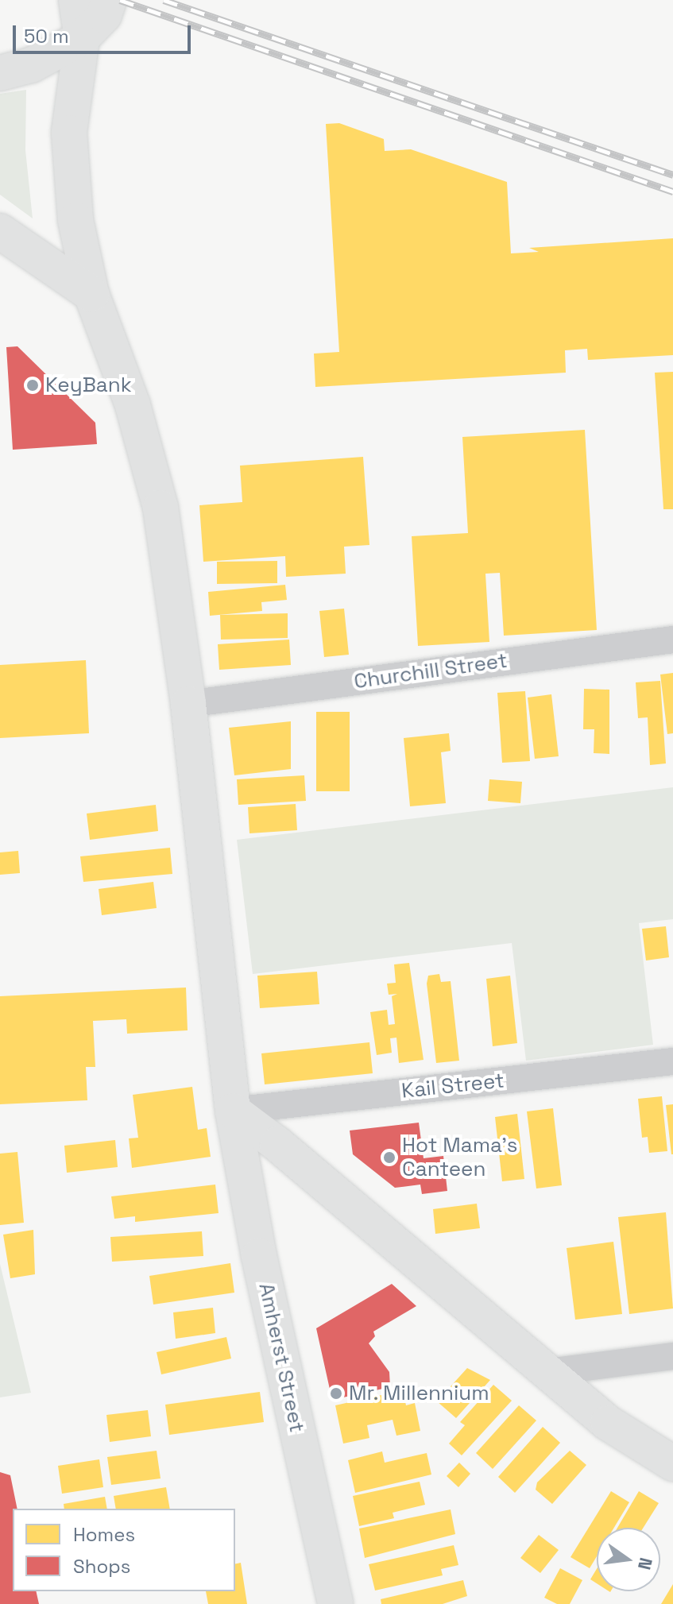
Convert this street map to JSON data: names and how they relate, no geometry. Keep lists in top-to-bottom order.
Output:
{
  "streets": {
    "main road": ["Amherst Street"],
    "street": ["Churchill Street", "Kail Street"]
  },
  "crossings": [
    ["Churchill Street", "Amherst Street"],
    ["Kail Street", "Amherst Street"]
  ],
  "places": ["KeyBank", "Hot Mama’s Canteen", "Mr. Millennium"],
  "legend": ["Homes", "Shops"],
  "scale_bar": "50 m",
  "north": "right"
}
